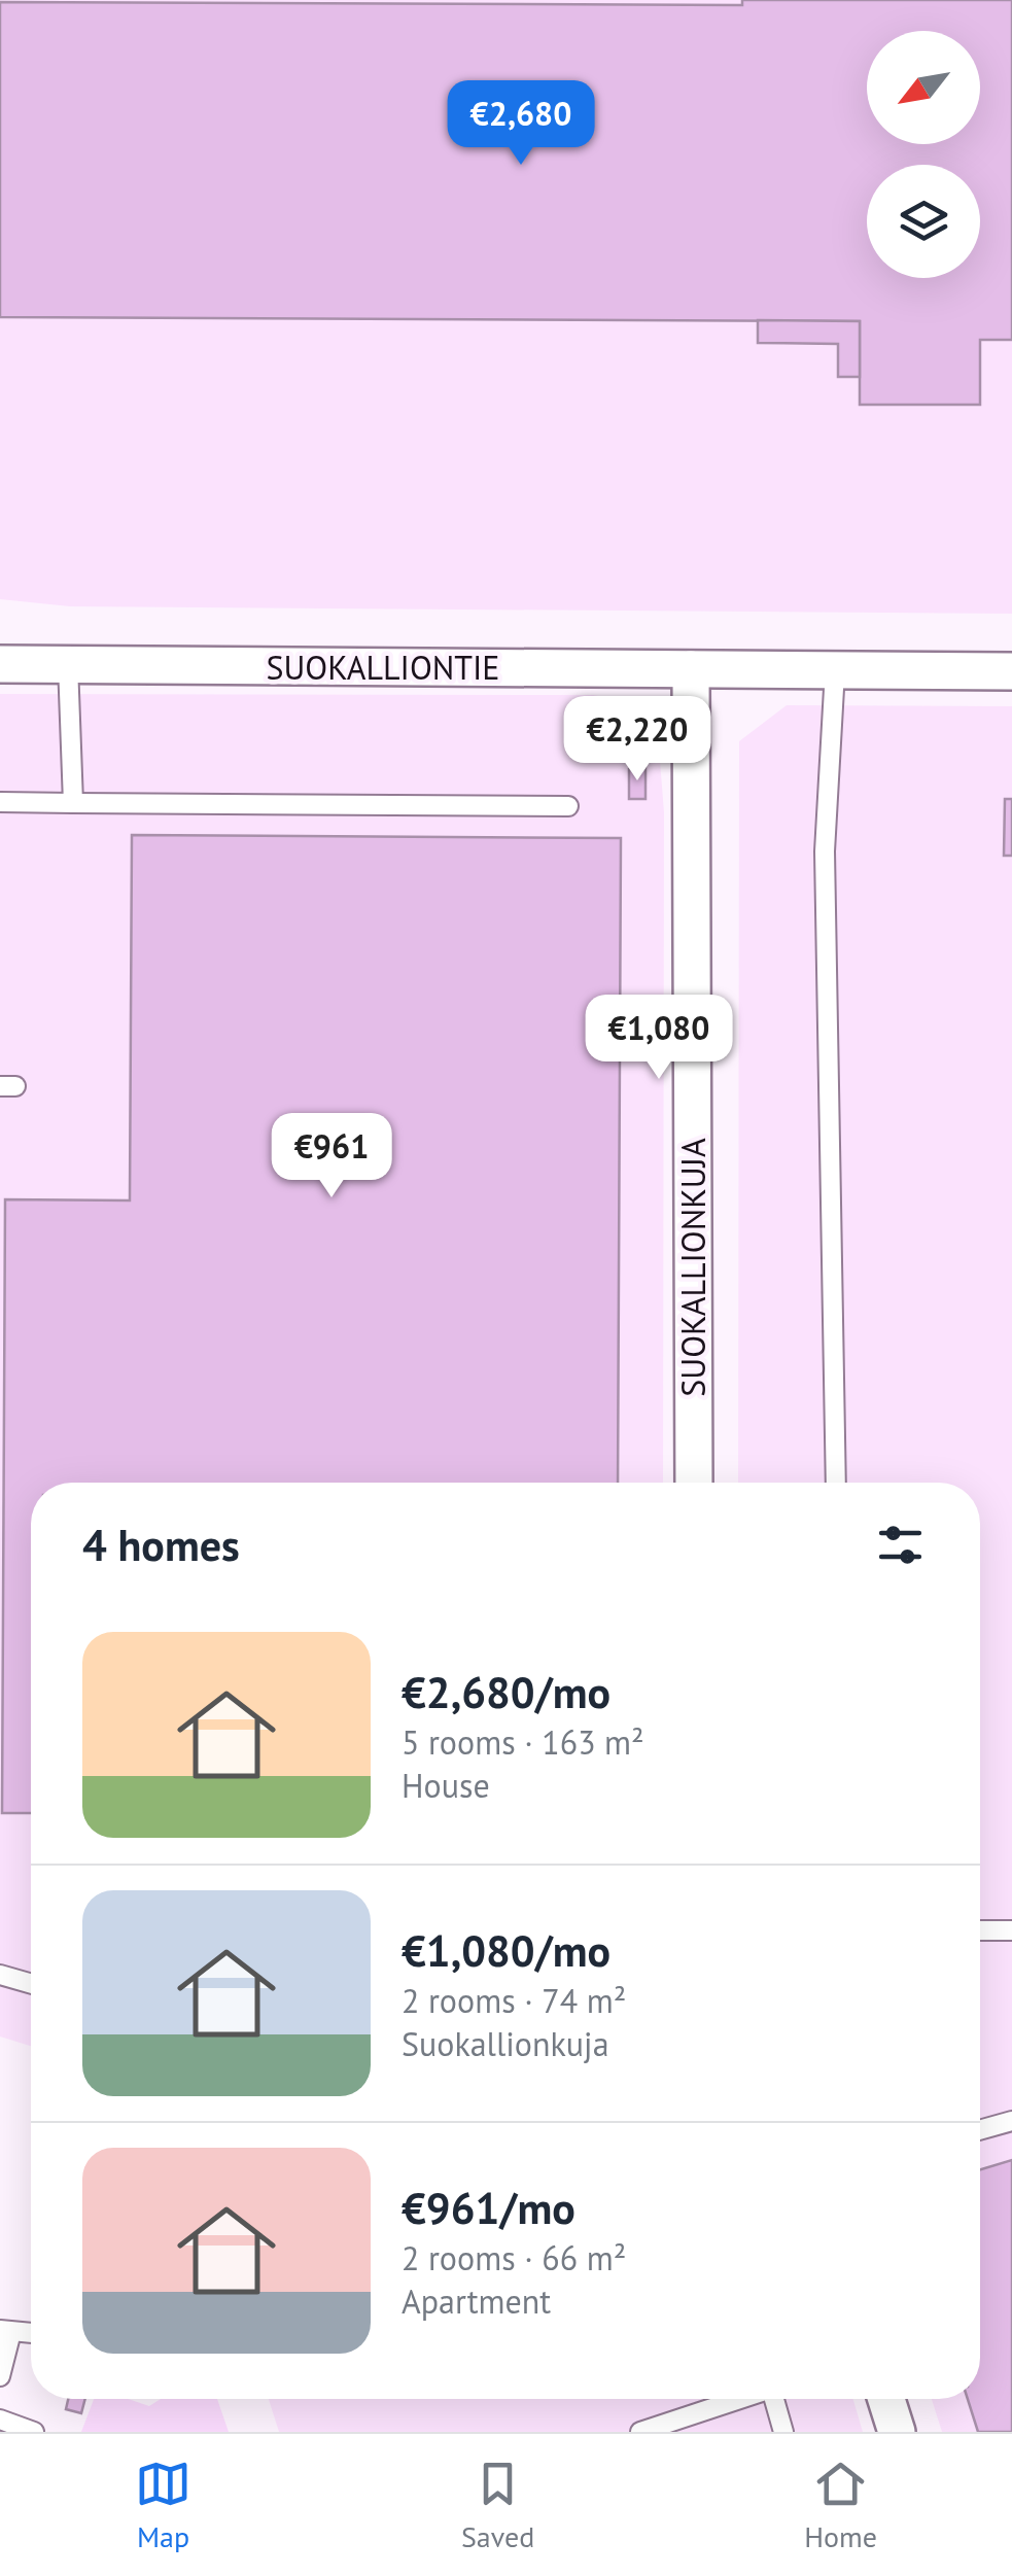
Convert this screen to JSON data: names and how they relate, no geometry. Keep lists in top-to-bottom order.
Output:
{
  "streets": {
    "street": ["SUOKALLIONTIE", "SUOKALLIONKUJA"]
  },
  "crossings": [
    ["SUOKALLIONTIE", "SUOKALLIONKUJA"]
  ],
  "north": "bottom left",
  "page": {
    "price": [
      "€2,680",
      "€2,220",
      "€1,080",
      "€961"
    ],
    "heading": "4 homes",
    "list": [
      {
        "name": "€2,680/mo",
        "note": "5 rooms · 163 m² · House"
      },
      {
        "name": "€1,080/mo",
        "note": "2 rooms · 74 m² · Suokallionkuja"
      },
      {
        "name": "€961/mo",
        "note": "2 rooms · 66 m² · Apartment"
      }
    ],
    "tabs": ["Map", "Saved", "Home"]
  }
}
